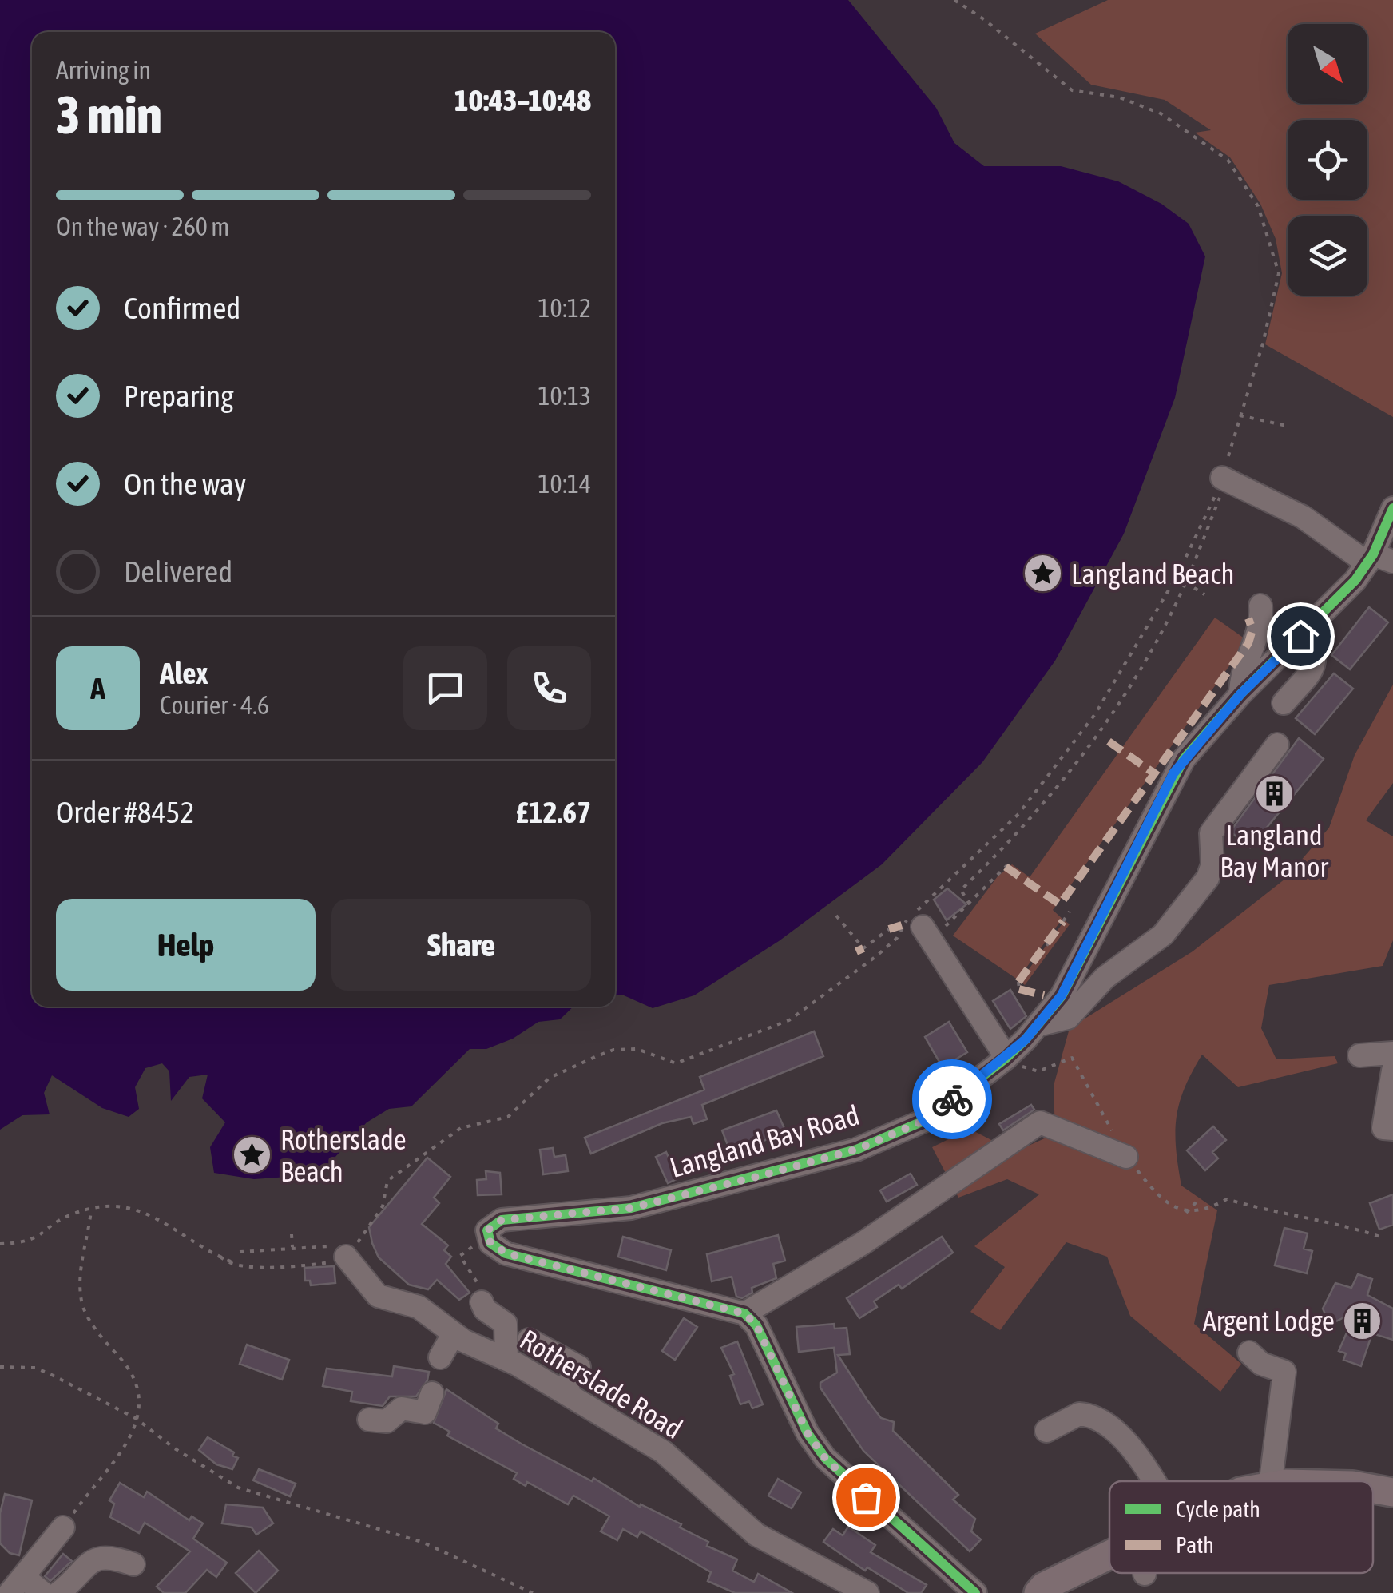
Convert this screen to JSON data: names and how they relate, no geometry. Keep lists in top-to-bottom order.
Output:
{
  "streets": {
    "street": ["Langland Bay Road", "Rotherslade Road"]
  },
  "places": {
    "place": ["Langland Beach", "Rotherslade Beach"],
    "building": ["Langland Bay Manor", "Argent Lodge"]
  },
  "legend": ["Cycle path", "Path"],
  "north": "bottom right",
  "page": {
    "heading": ["3 min", "Arriving in", "10:43–10:48"],
    "panel": [
      "Alex",
      "Courier · 4.6",
      "Order #8452",
      "£12.67"
    ],
    "bar": "On the way · 260 m",
    "list": [
      ["Confirmed", "10:12"],
      ["Preparing", "10:13"],
      ["On the way", "10:14"],
      "Delivered"
    ],
    "round": "A",
    "buttons": ["Help", "Share"]
  }
}
